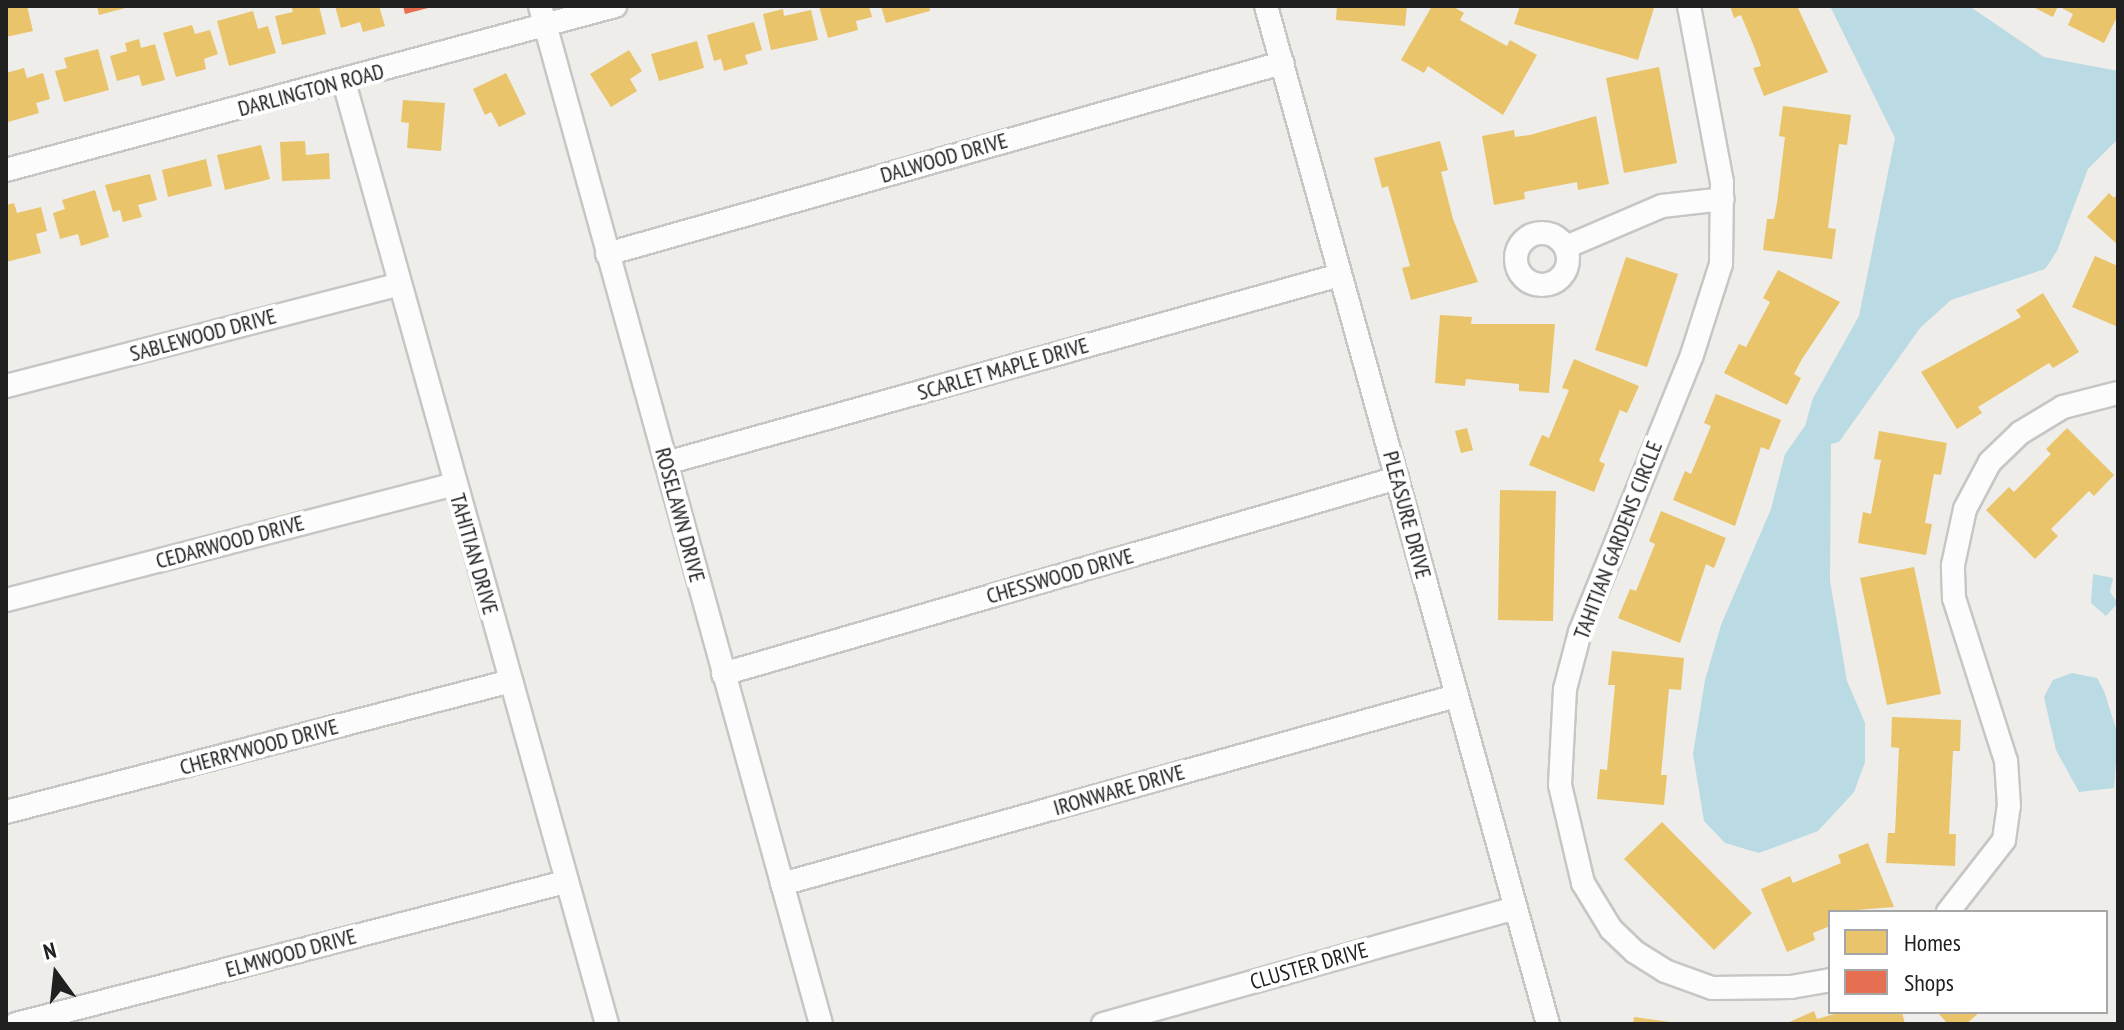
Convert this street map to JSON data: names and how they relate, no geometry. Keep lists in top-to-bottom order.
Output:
{
  "streets": {
    "street": [
      "DARLINGTON ROAD",
      "DALWOOD DRIVE",
      "SABLEWOOD DRIVE",
      "SCARLET MAPLE DRIVE",
      "ROSELAWN DRIVE",
      "PLEASURE DRIVE",
      "TAHITIAN GARDENS CIRCLE",
      "CEDARWOOD DRIVE",
      "TAHITIAN DRIVE",
      "CHESSWOOD DRIVE",
      "CHERRYWOOD DRIVE",
      "IRONWARE DRIVE",
      "ELMWOOD DRIVE",
      "CLUSTER DRIVE"
    ]
  },
  "crossings": [
    ["DARLINGTON ROAD", "ROSELAWN DRIVE"],
    ["DARLINGTON ROAD", "TAHITIAN DRIVE"],
    ["DALWOOD DRIVE", "ROSELAWN DRIVE"],
    ["DALWOOD DRIVE", "PLEASURE DRIVE"],
    ["SABLEWOOD DRIVE", "TAHITIAN DRIVE"],
    ["SCARLET MAPLE DRIVE", "ROSELAWN DRIVE"],
    ["SCARLET MAPLE DRIVE", "PLEASURE DRIVE"],
    ["ROSELAWN DRIVE", "CHESSWOOD DRIVE"],
    ["ROSELAWN DRIVE", "IRONWARE DRIVE"],
    ["PLEASURE DRIVE", "CHESSWOOD DRIVE"],
    ["PLEASURE DRIVE", "IRONWARE DRIVE"],
    ["PLEASURE DRIVE", "CLUSTER DRIVE"],
    ["CEDARWOOD DRIVE", "TAHITIAN DRIVE"],
    ["TAHITIAN DRIVE", "CHERRYWOOD DRIVE"],
    ["TAHITIAN DRIVE", "ELMWOOD DRIVE"]
  ],
  "legend": ["Homes", "Shops"],
  "north": "top"
}
